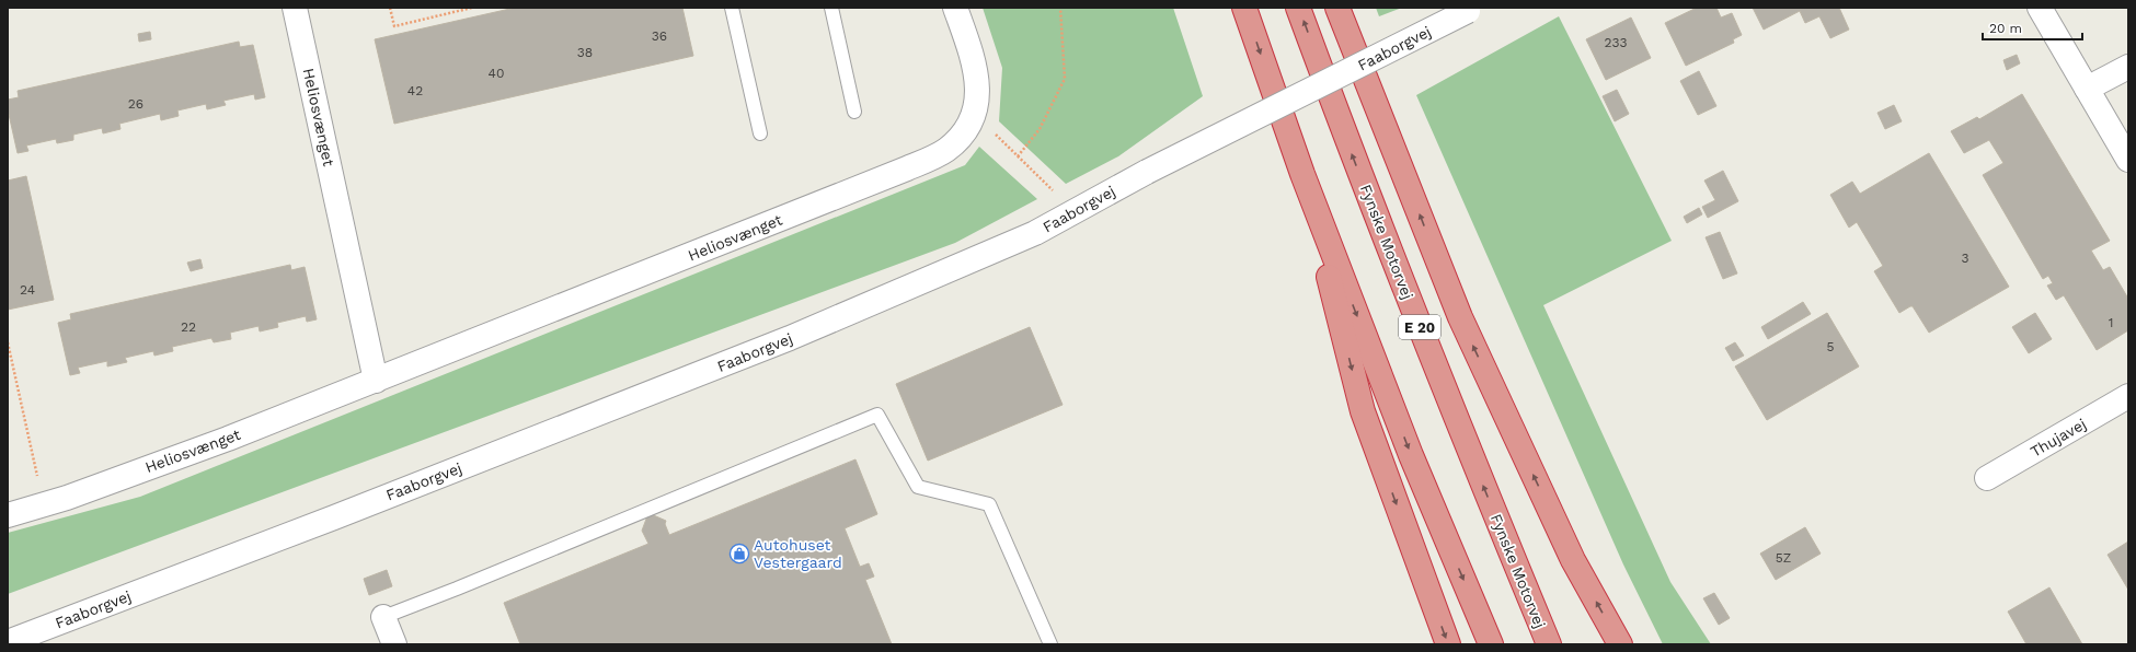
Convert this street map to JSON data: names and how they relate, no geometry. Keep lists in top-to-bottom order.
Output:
{
  "streets": {
    "highway": ["Fynske Motorvej", "E 20"],
    "street": ["Faaborgvej", "Heliosvænget", "Thujavej"]
  },
  "places": {
    "shop": ["Autohuset Vestergaard"]
  },
  "house_numbers": [
    "36",
    "233",
    "38",
    "40",
    "42",
    "26",
    "3",
    "24",
    "1",
    "22",
    "5",
    "5Z"
  ],
  "scale_bar": "20 m"
}
